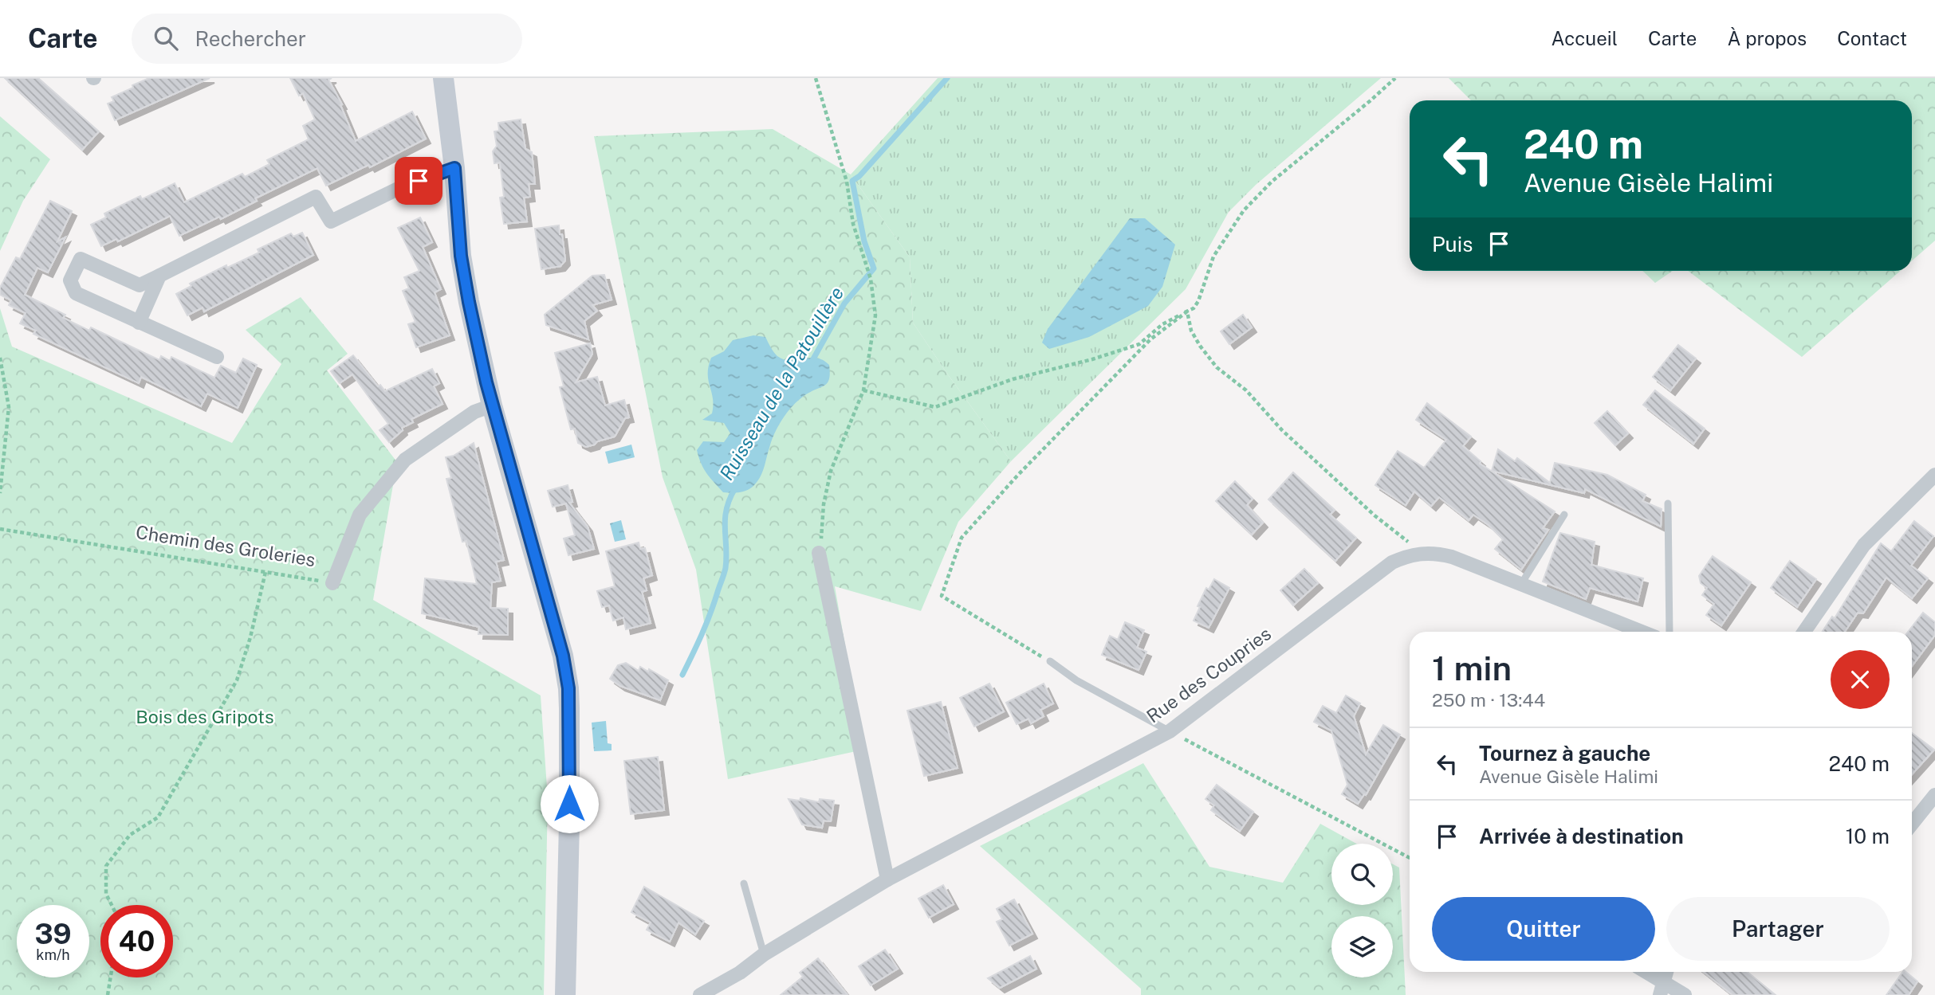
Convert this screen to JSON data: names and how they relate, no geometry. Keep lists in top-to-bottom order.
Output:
{
  "streets": {
    "street": ["Chemin des Groleries", "Rue des Coupries"]
  },
  "water": ["Ruisseau de la Patouillère"],
  "parks": ["Bois des Gripots"],
  "page": {
    "header": "Carte",
    "search": "Rechercher",
    "nav": [
      "Accueil",
      "Carte",
      "À propos",
      "Contact"
    ],
    "turn": ["240 m", "Avenue Gisèle Halimi"],
    "then": "Puis",
    "heading": ["1 min", "250 m · 13:44"],
    "list": [
      {
        "name": "Tournez à gauche",
        "note": "Avenue Gisèle Halimi",
        "value": "240 m"
      },
      {
        "name": "Arrivée à destination",
        "value": "10 m"
      }
    ],
    "buttons": ["Quitter", "Partager"],
    "speed": "39 km/h",
    "limit": "40"
  }
}
